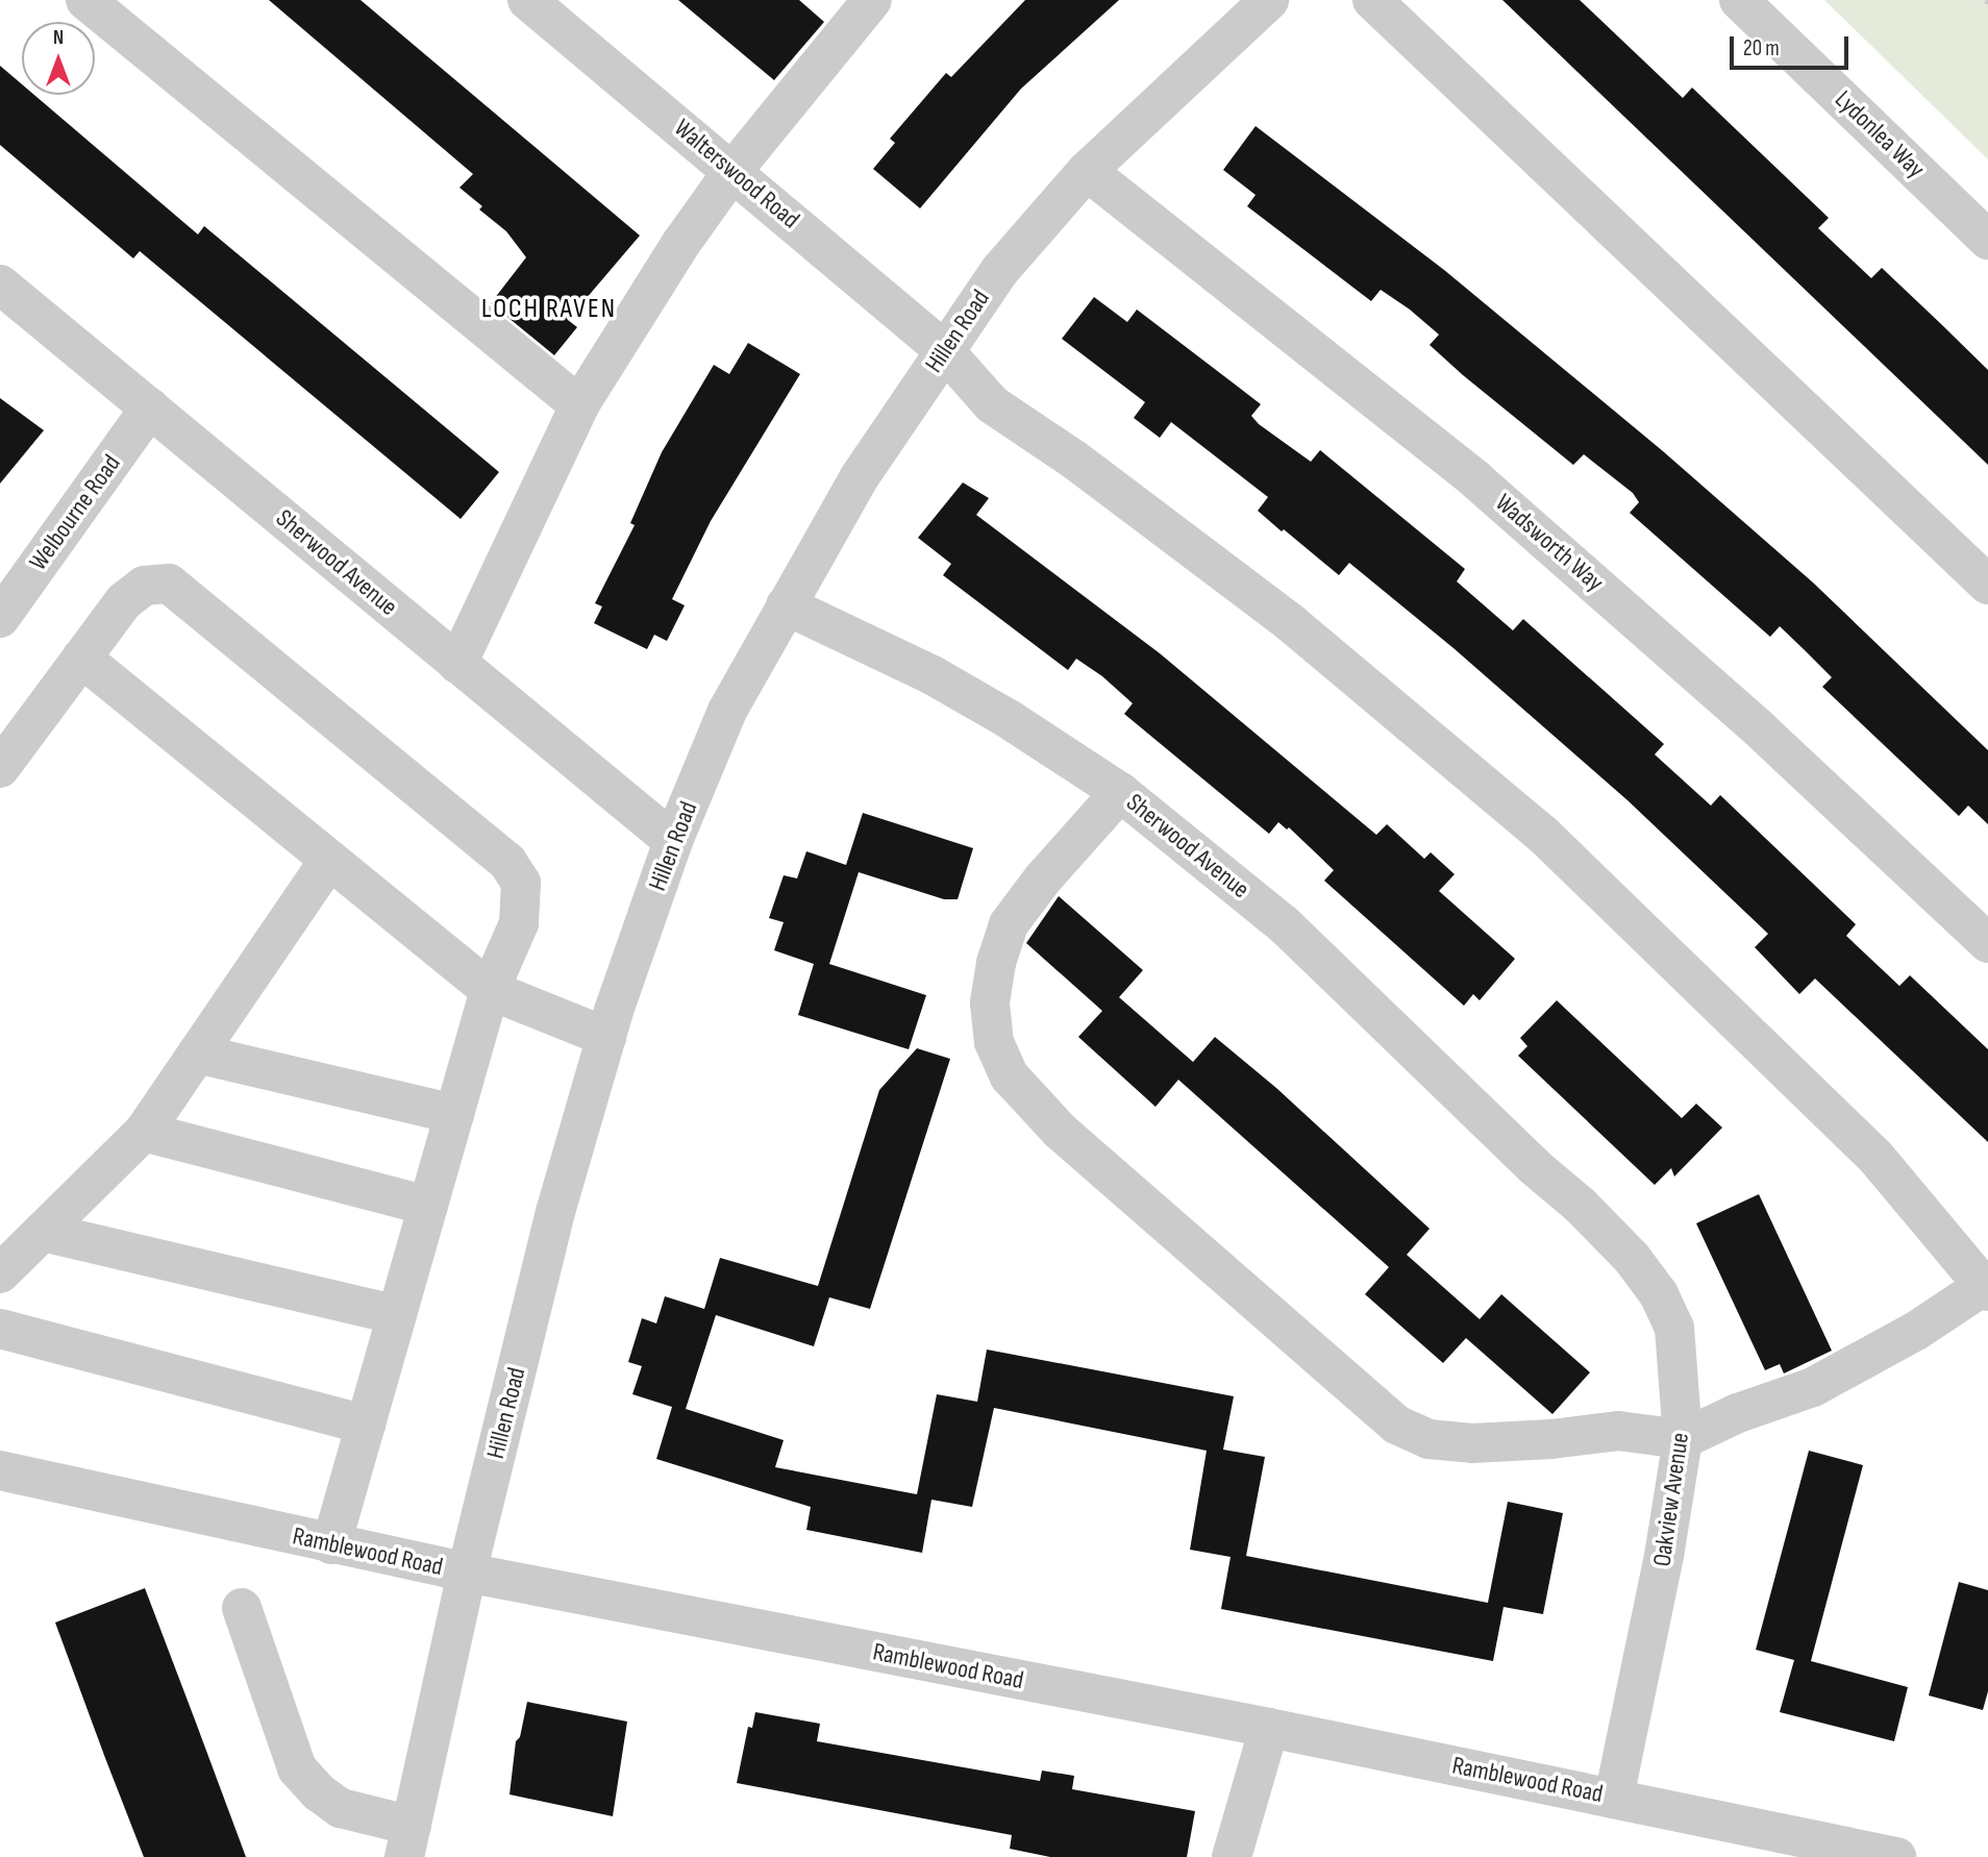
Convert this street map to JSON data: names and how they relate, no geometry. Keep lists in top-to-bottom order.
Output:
{
  "streets": {
    "street": [
      "Lydonlea Way",
      "Walterswood Road",
      "Hillen Road",
      "Welbourne Road",
      "Wadsworth Way",
      "Sherwood Avenue",
      "Oakview Avenue",
      "Ramblewood Road"
    ]
  },
  "crossings": [
    ["Walterswood Road", "Hillen Road"],
    ["Hillen Road", "Wadsworth Way"],
    ["Hillen Road", "Sherwood Avenue"],
    ["Hillen Road", "Ramblewood Road"],
    ["Welbourne Road", "Sherwood Avenue"],
    ["Sherwood Avenue", "Oakview Avenue"],
    ["Oakview Avenue", "Ramblewood Road"]
  ],
  "districts": ["LOCH RAVEN"],
  "scale_bar": "20 m",
  "north": "top"
}
